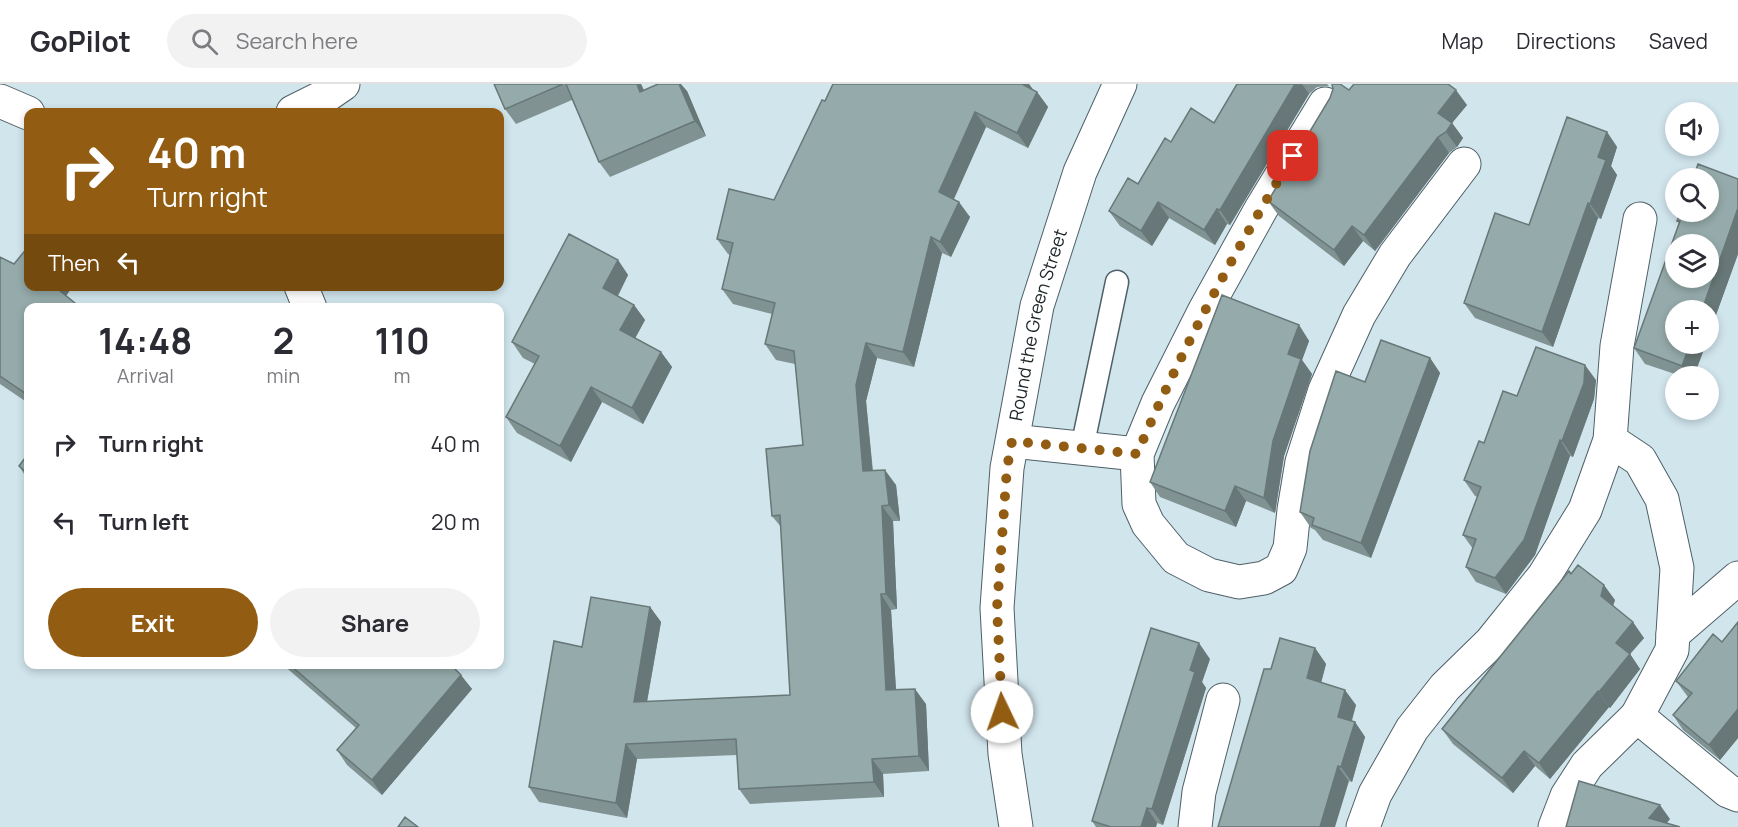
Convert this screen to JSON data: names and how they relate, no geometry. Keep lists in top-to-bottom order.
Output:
{
  "streets": {
    "street": ["Round the Green Street"]
  },
  "page": {
    "header": "GoPilot",
    "search": "Search here",
    "nav": ["Map", "Directions", "Saved"],
    "map_buttons": ["+", "−"],
    "turn": ["40 m", "Turn right"],
    "then": "Then",
    "eta": [
      "14:48",
      "Arrival",
      "2",
      "min",
      "110",
      "m"
    ],
    "list": [
      {
        "name": "Turn right",
        "value": "40 m"
      },
      {
        "name": "Turn left",
        "value": "20 m"
      }
    ],
    "buttons": ["Exit", "Share"]
  }
}
